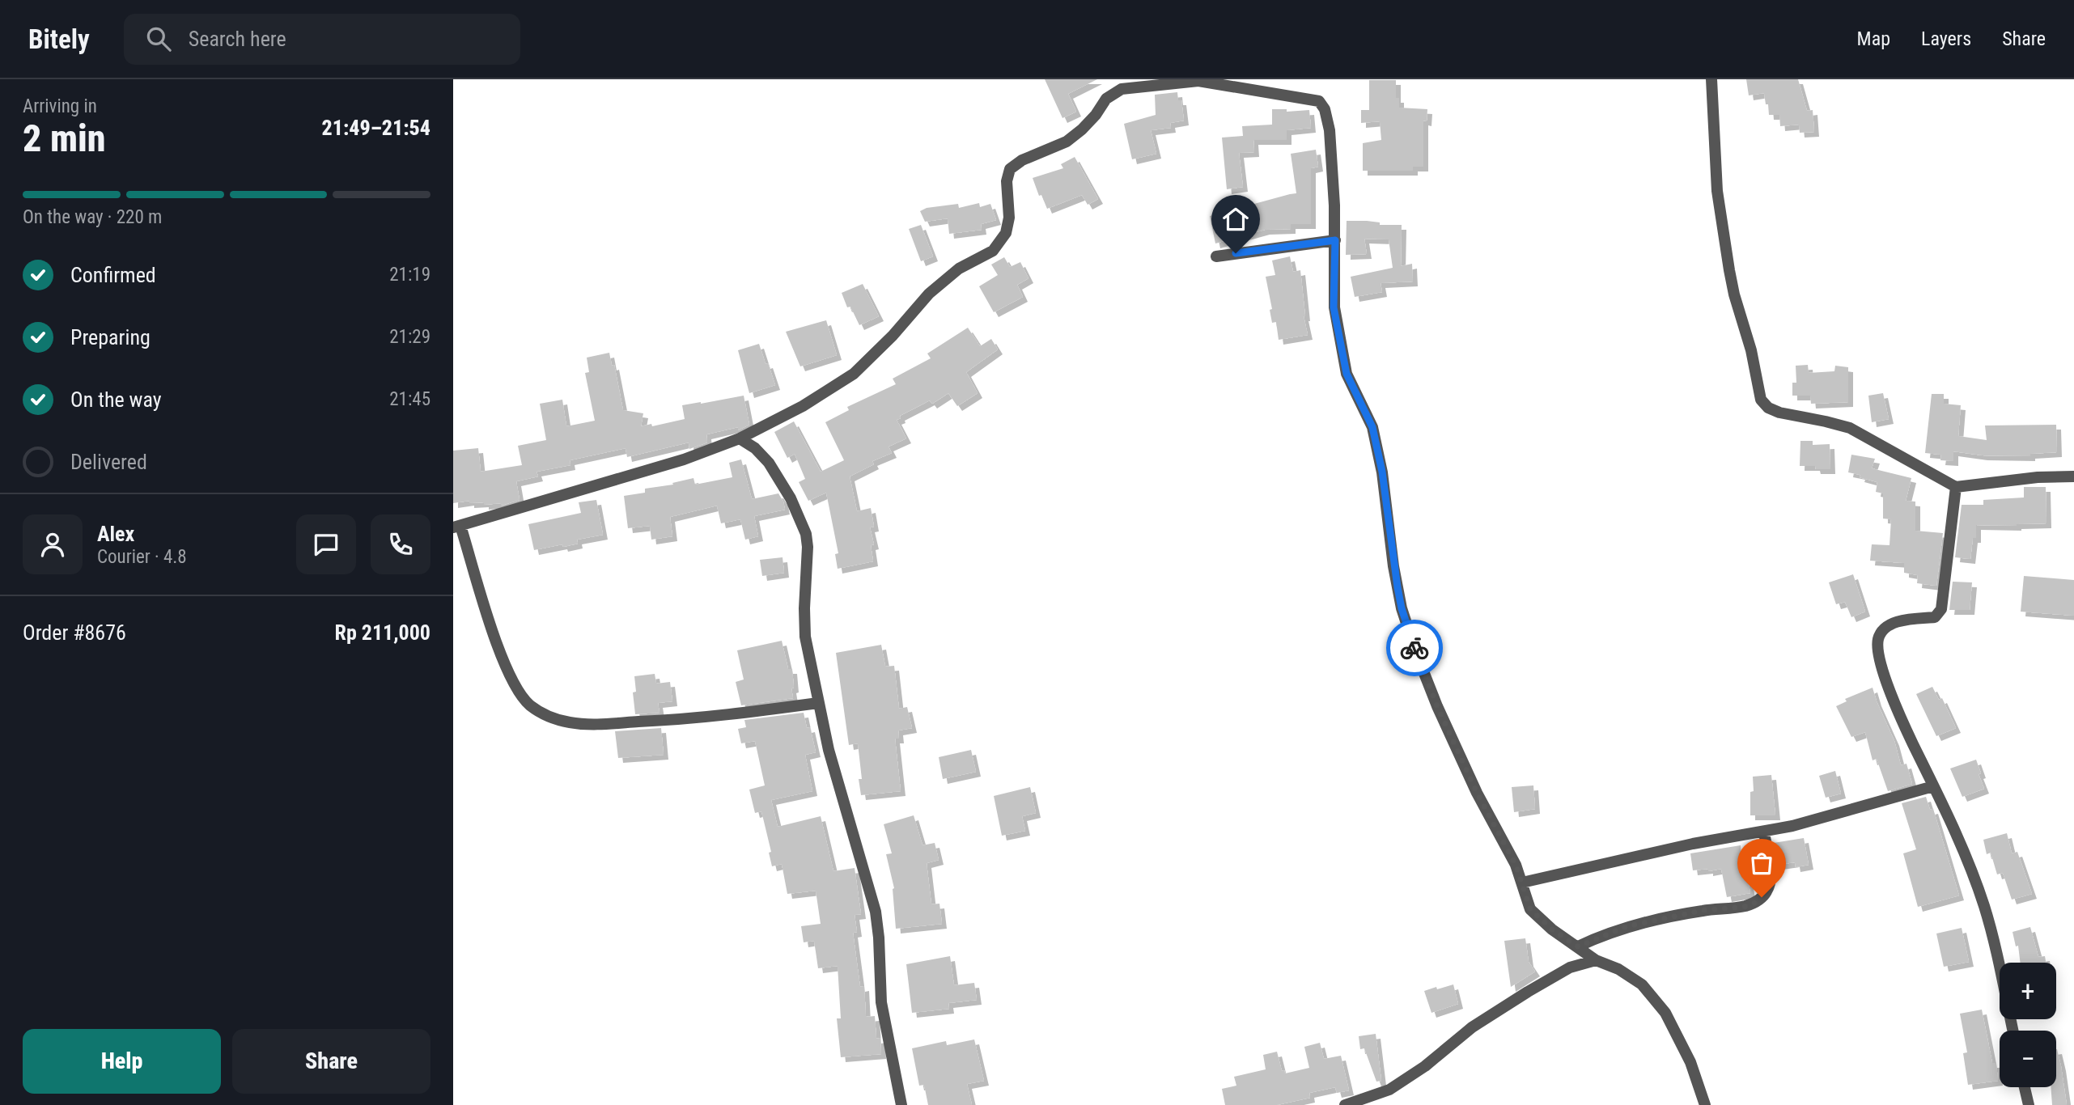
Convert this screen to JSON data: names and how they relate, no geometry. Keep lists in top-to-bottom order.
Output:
{
  "page": {
    "header": "Bitely",
    "search": "Search here",
    "nav": ["Map", "Layers", "Share"],
    "heading": ["2 min", "Arriving in", "21:49–21:54"],
    "panel": [
      "Alex",
      "Courier · 4.8",
      "Order #8676",
      "Rp 211,000"
    ],
    "bar": "On the way · 220 m",
    "list": [
      ["Confirmed", "21:19"],
      ["Preparing", "21:29"],
      ["On the way", "21:45"],
      "Delivered"
    ],
    "map_buttons": ["+", "−"],
    "buttons": ["Help", "Share"]
  }
}
